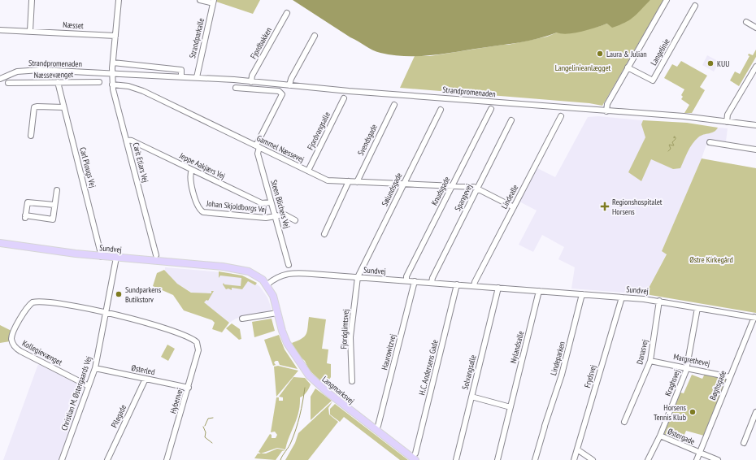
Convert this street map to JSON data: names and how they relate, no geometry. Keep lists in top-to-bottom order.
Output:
{
  "streets": {
    "main road": ["Sundvej", "Langmarksvej"],
    "street": [
      "Næsset",
      "Strandparkalle",
      "Fjordbakken",
      "Langelinie",
      "Strandpromenaden",
      "Næssevænget",
      "Fjordvangsalle",
      "Svendsgade",
      "Gammel Næssevej",
      "Carit Etlars Vej",
      "Jeppe Aakjærs Vej",
      "Carl Plougs Vej",
      "Sølundsgade",
      "Knudsgade",
      "Lindealle",
      "Spangevej",
      "Steen Blichers Vej",
      "Johan Skjoldborgs Vej",
      "Fjordglimtsvej",
      "Nylandsalle",
      "Haurowitzvej",
      "Danasvej",
      "Kollegievænget",
      "Lindeparken",
      "Margrethevej",
      "H.C. Andersens Gade",
      "Østerled",
      "Solvangsalle",
      "Frydsvej",
      "Kraghsvej",
      "Bøghsgade",
      "Christian M. Østergaards Vej",
      "Hybenvej",
      "Pilegade",
      "Østergade"
    ]
  },
  "crossings": [
    ["Strandparkalle", "Strandpromenaden"],
    ["Fjordbakken", "Strandpromenaden"],
    ["Strandpromenaden", "Carit Etlars Vej"],
    ["Næssevænget", "Carl Plougs Vej"],
    ["Fjordvangsalle", "Gammel Næssevej"],
    ["Svendsgade", "Gammel Næssevej"],
    ["Gammel Næssevej", "Carit Etlars Vej"],
    ["Gammel Næssevej", "Sølundsgade"],
    ["Gammel Næssevej", "Knudsgade"],
    ["Gammel Næssevej", "Spangevej"],
    ["Gammel Næssevej", "Steen Blichers Vej"],
    ["Carit Etlars Vej", "Jeppe Aakjærs Vej"],
    ["Jeppe Aakjærs Vej", "Steen Blichers Vej"],
    ["Jeppe Aakjærs Vej", "Johan Skjoldborgs Vej"],
    ["Carl Plougs Vej", "Sundvej"],
    ["Sølundsgade", "Sundvej"],
    ["Sølundsgade", "Fjordglimtsvej"],
    ["Knudsgade", "Sundvej"],
    ["Lindealle", "Sundvej"],
    ["Spangevej", "Sundvej"],
    ["Steen Blichers Vej", "Johan Skjoldborgs Vej"],
    ["Sundvej", "Fjordglimtsvej"],
    ["Sundvej", "Nylandsalle"],
    ["Sundvej", "Haurowitzvej"],
    ["Sundvej", "Danasvej"],
    ["Sundvej", "Lindeparken"],
    ["Sundvej", "H.C. Andersens Gade"],
    ["Sundvej", "Solvangsalle"],
    ["Sundvej", "Frydsvej"],
    ["Sundvej", "Kraghsvej"],
    ["Sundvej", "Bøghsgade"],
    ["Sundvej", "Langmarksvej"],
    ["Sundvej", "Christian M. Østergaards Vej"],
    ["Danasvej", "Margrethevej"],
    ["Kollegievænget", "Christian M. Østergaards Vej"],
    ["Kollegievænget", "Hybenvej"],
    ["Margrethevej", "Kraghsvej"],
    ["Margrethevej", "Bøghsgade"],
    ["H.C. Andersens Gade", "Langmarksvej"],
    ["Østerled", "Christian M. Østergaards Vej"],
    ["Østerled", "Hybenvej"],
    ["Østerled", "Pilegade"],
    ["Kraghsvej", "Østergade"],
    ["Bøghsgade", "Østergade"],
    ["Christian M. Østergaards Vej", "Hybenvej"]
  ],
  "parks": ["Langelinieanlægget", "Østre Kirkegård"],
  "places": {
    "other": [
      "Laura & Julian",
      "KUU",
      "Sundparkens Butikstorv",
      "Horsens Tennis Klub"
    ],
    "health": ["Regionshospitalet Horsens"]
  }
}
